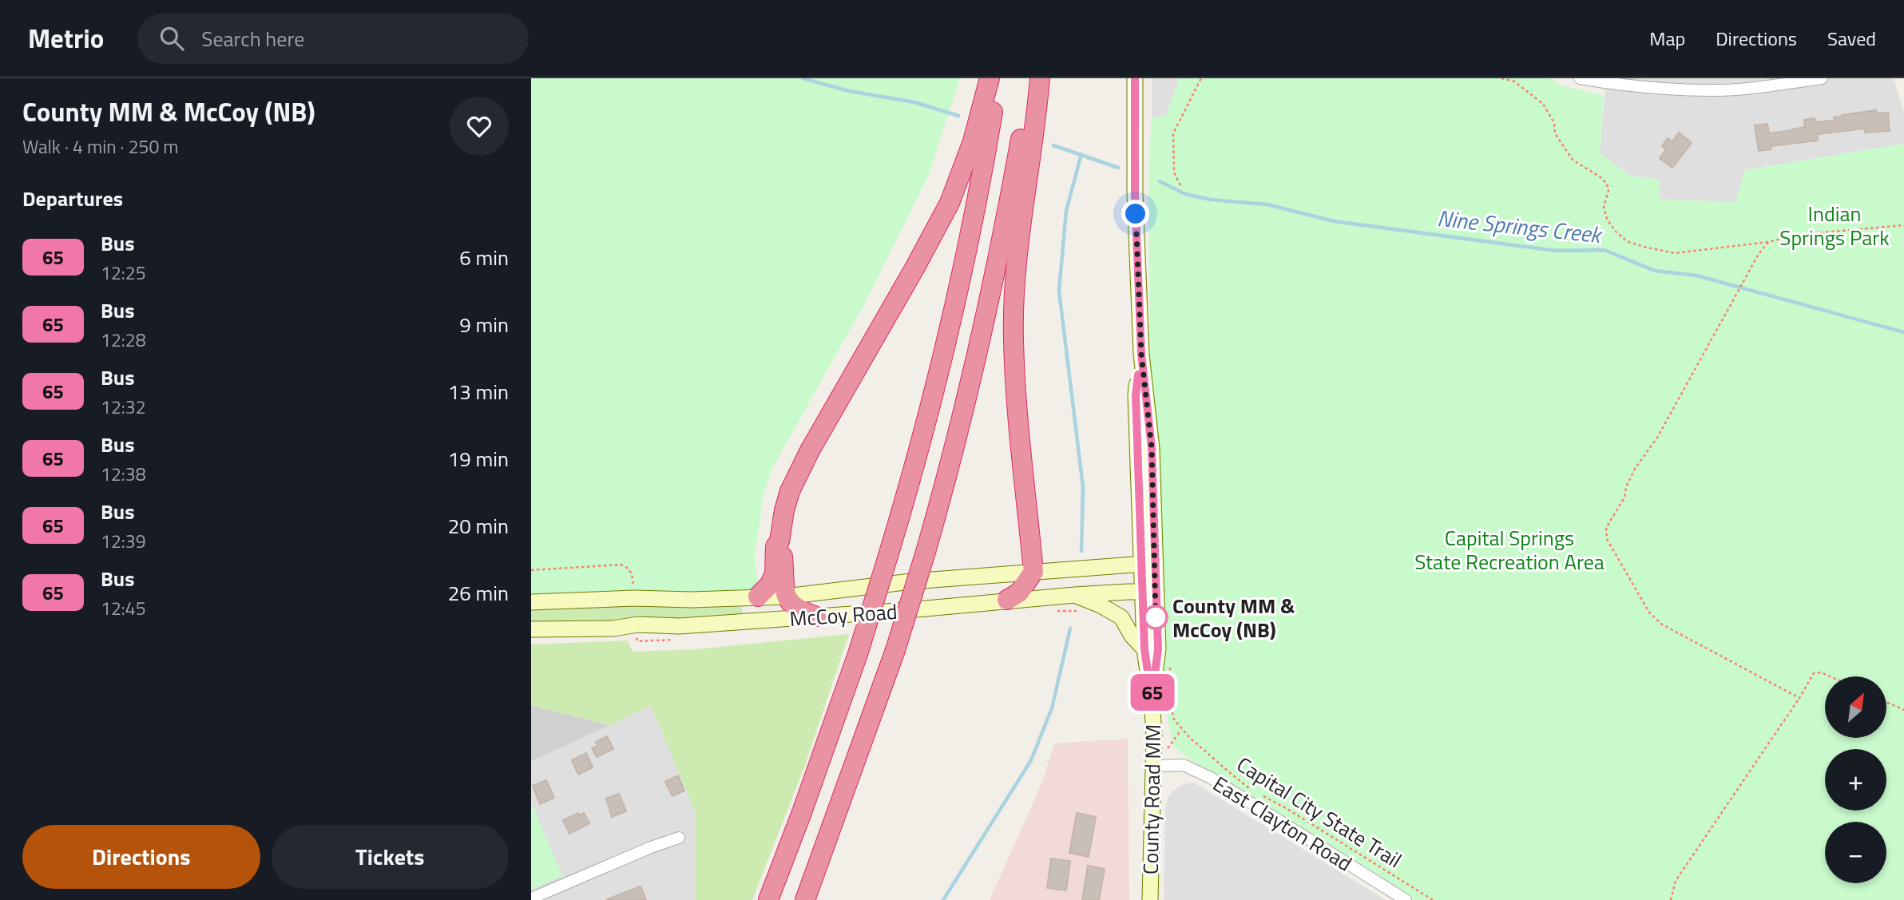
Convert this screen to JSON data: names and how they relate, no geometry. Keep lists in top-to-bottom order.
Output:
{
  "streets": {
    "street": ["McCoy Road", "County Road MM", "East Clayton Road"],
    "path": ["Capital City State Trail"]
  },
  "crossings": [
    ["McCoy Road", "County Road MM"],
    ["County Road MM", "East Clayton Road"]
  ],
  "water": ["Nine Springs Creek"],
  "parks": ["Indian Springs Park", "Capital Springs State Recreation Area"],
  "places": ["County MM & McCoy (NB)"],
  "lines": ["bus line 65"],
  "north": "top right",
  "page": {
    "header": "Metrio",
    "search": "Search here",
    "nav": ["Map", "Directions", "Saved"],
    "heading": [
      ["County MM & McCoy (NB)", "Walk · 4 min · 250 m"],
      "Departures"
    ],
    "on_map": "65",
    "list": [
      {
        "mark": "65",
        "name": "Bus",
        "note": "12:25",
        "value": "6 min"
      },
      {
        "mark": "65",
        "name": "Bus",
        "note": "12:28",
        "value": "9 min"
      },
      {
        "mark": "65",
        "name": "Bus",
        "note": "12:32",
        "value": "13 min"
      },
      {
        "mark": "65",
        "name": "Bus",
        "note": "12:38",
        "value": "19 min"
      },
      {
        "mark": "65",
        "name": "Bus",
        "note": "12:39",
        "value": "20 min"
      },
      {
        "mark": "65",
        "name": "Bus",
        "note": "12:45",
        "value": "26 min"
      }
    ],
    "map_buttons": ["+", "−"],
    "buttons": ["Directions", "Tickets"]
  }
}
